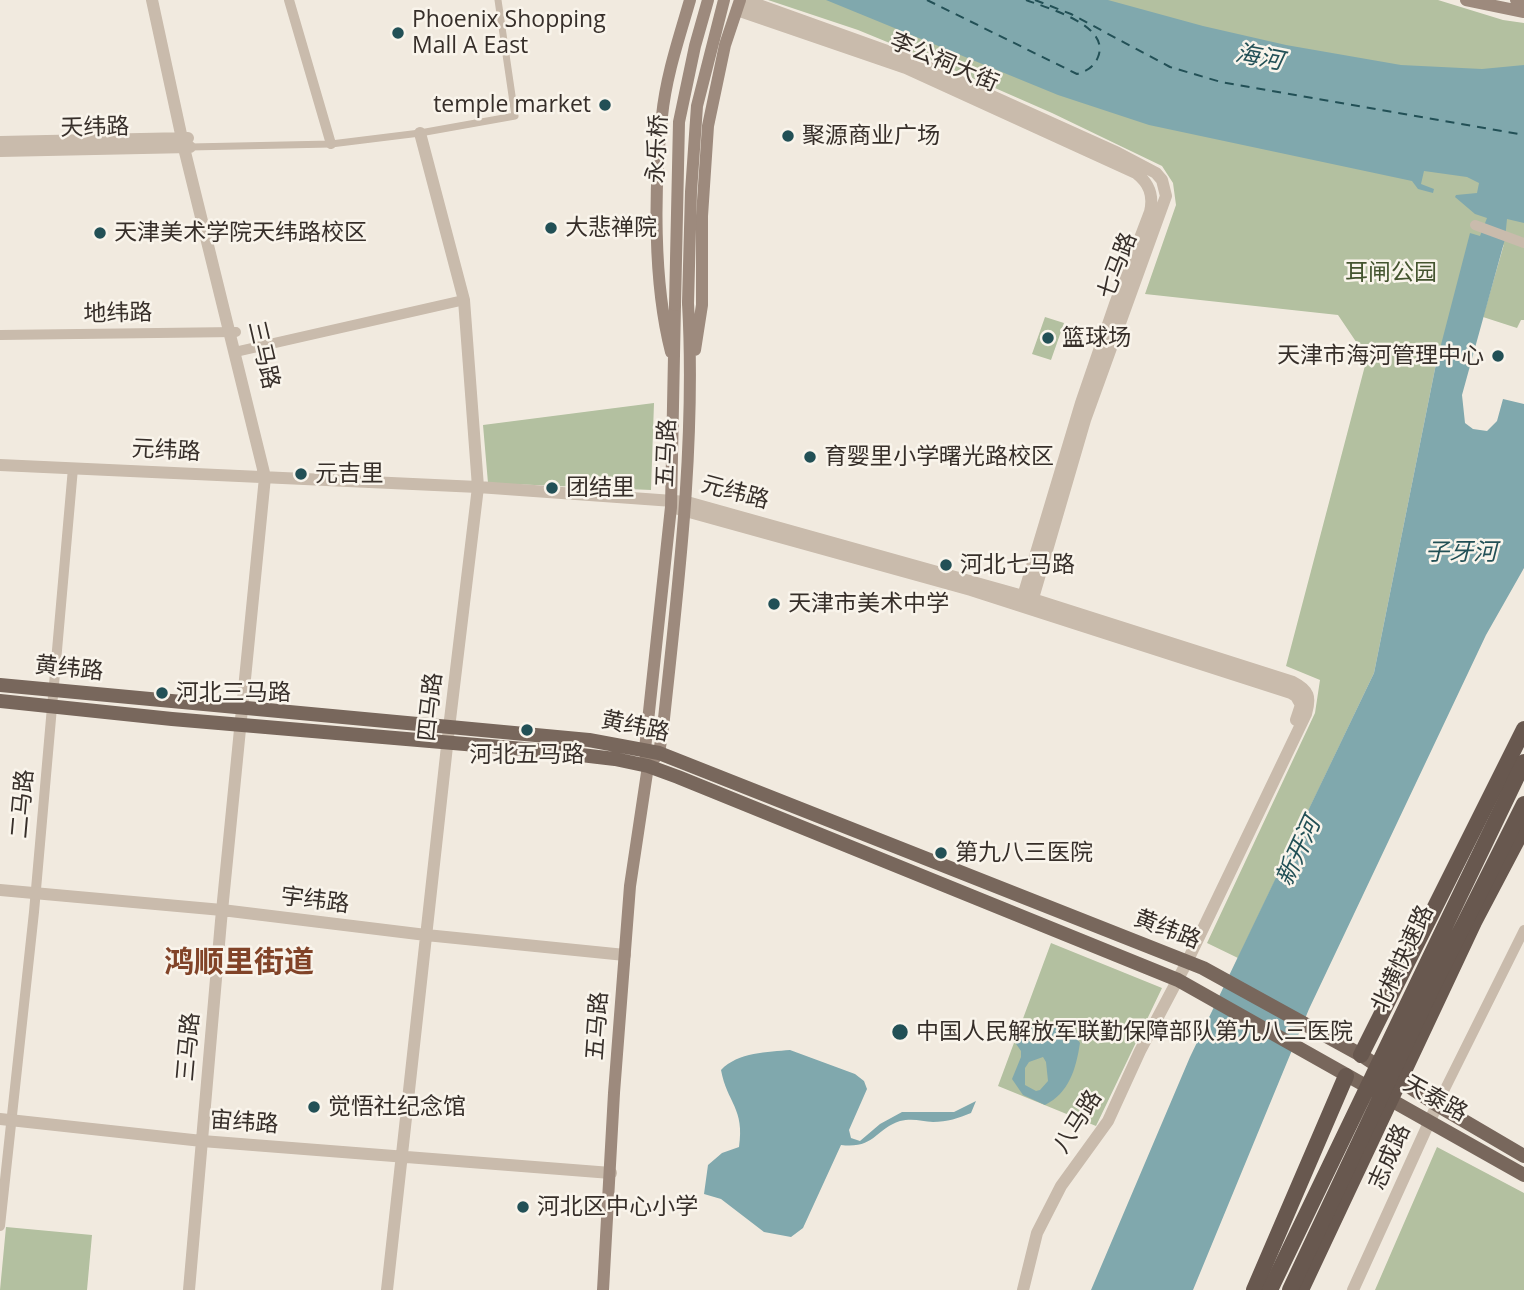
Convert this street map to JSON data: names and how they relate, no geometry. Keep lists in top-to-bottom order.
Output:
{
  "streets": {
    "highway": ["北横快速路"],
    "main road": [
      "李公祠大街",
      "永乐桥",
      "五马路",
      "黄纬路",
      "天泰路"
    ],
    "street": [
      "天纬路",
      "七马路",
      "地纬路",
      "三马路",
      "元纬路",
      "四马路",
      "二马路",
      "宇纬路",
      "八马路",
      "宙纬路",
      "志成路"
    ]
  },
  "crossings": [
    ["李公祠大街", "永乐桥"],
    ["李公祠大街", "七马路"],
    ["天纬路", "三马路"],
    ["永乐桥", "五马路"],
    ["七马路", "元纬路"],
    ["地纬路", "三马路"],
    ["三马路", "元纬路"],
    ["三马路", "黄纬路"],
    ["三马路", "宇纬路"],
    ["三马路", "宙纬路"],
    ["元纬路", "五马路"],
    ["元纬路", "四马路"],
    ["元纬路", "二马路"],
    ["元纬路", "八马路"],
    ["五马路", "黄纬路"],
    ["五马路", "宇纬路"],
    ["五马路", "宙纬路"],
    ["黄纬路", "四马路"],
    ["黄纬路", "二马路"],
    ["黄纬路", "天泰路"],
    ["黄纬路", "八马路"],
    ["四马路", "宇纬路"],
    ["四马路", "宙纬路"],
    ["二马路", "宇纬路"],
    ["二马路", "宙纬路"],
    ["天泰路", "志成路"]
  ],
  "districts": ["鸿顺里街道"],
  "water": ["海河", "子牙河", "新开河"],
  "parks": ["耳闸公园"],
  "places": [
    "Phoenix Shopping Mall A East",
    "temple market",
    "聚源商业广场",
    "大悲禅院",
    "天津美术学院天纬路校区",
    "篮球场",
    "天津市海河管理中心",
    "育婴里小学曙光路校区",
    "元吉里",
    "团结里",
    "河北七马路",
    "天津市美术中学",
    "河北三马路",
    "河北五马路",
    "第九八三医院",
    "中国人民解放军联勤保障部队第九八三医院",
    "觉悟社纪念馆",
    "河北区中心小学"
  ]
}
